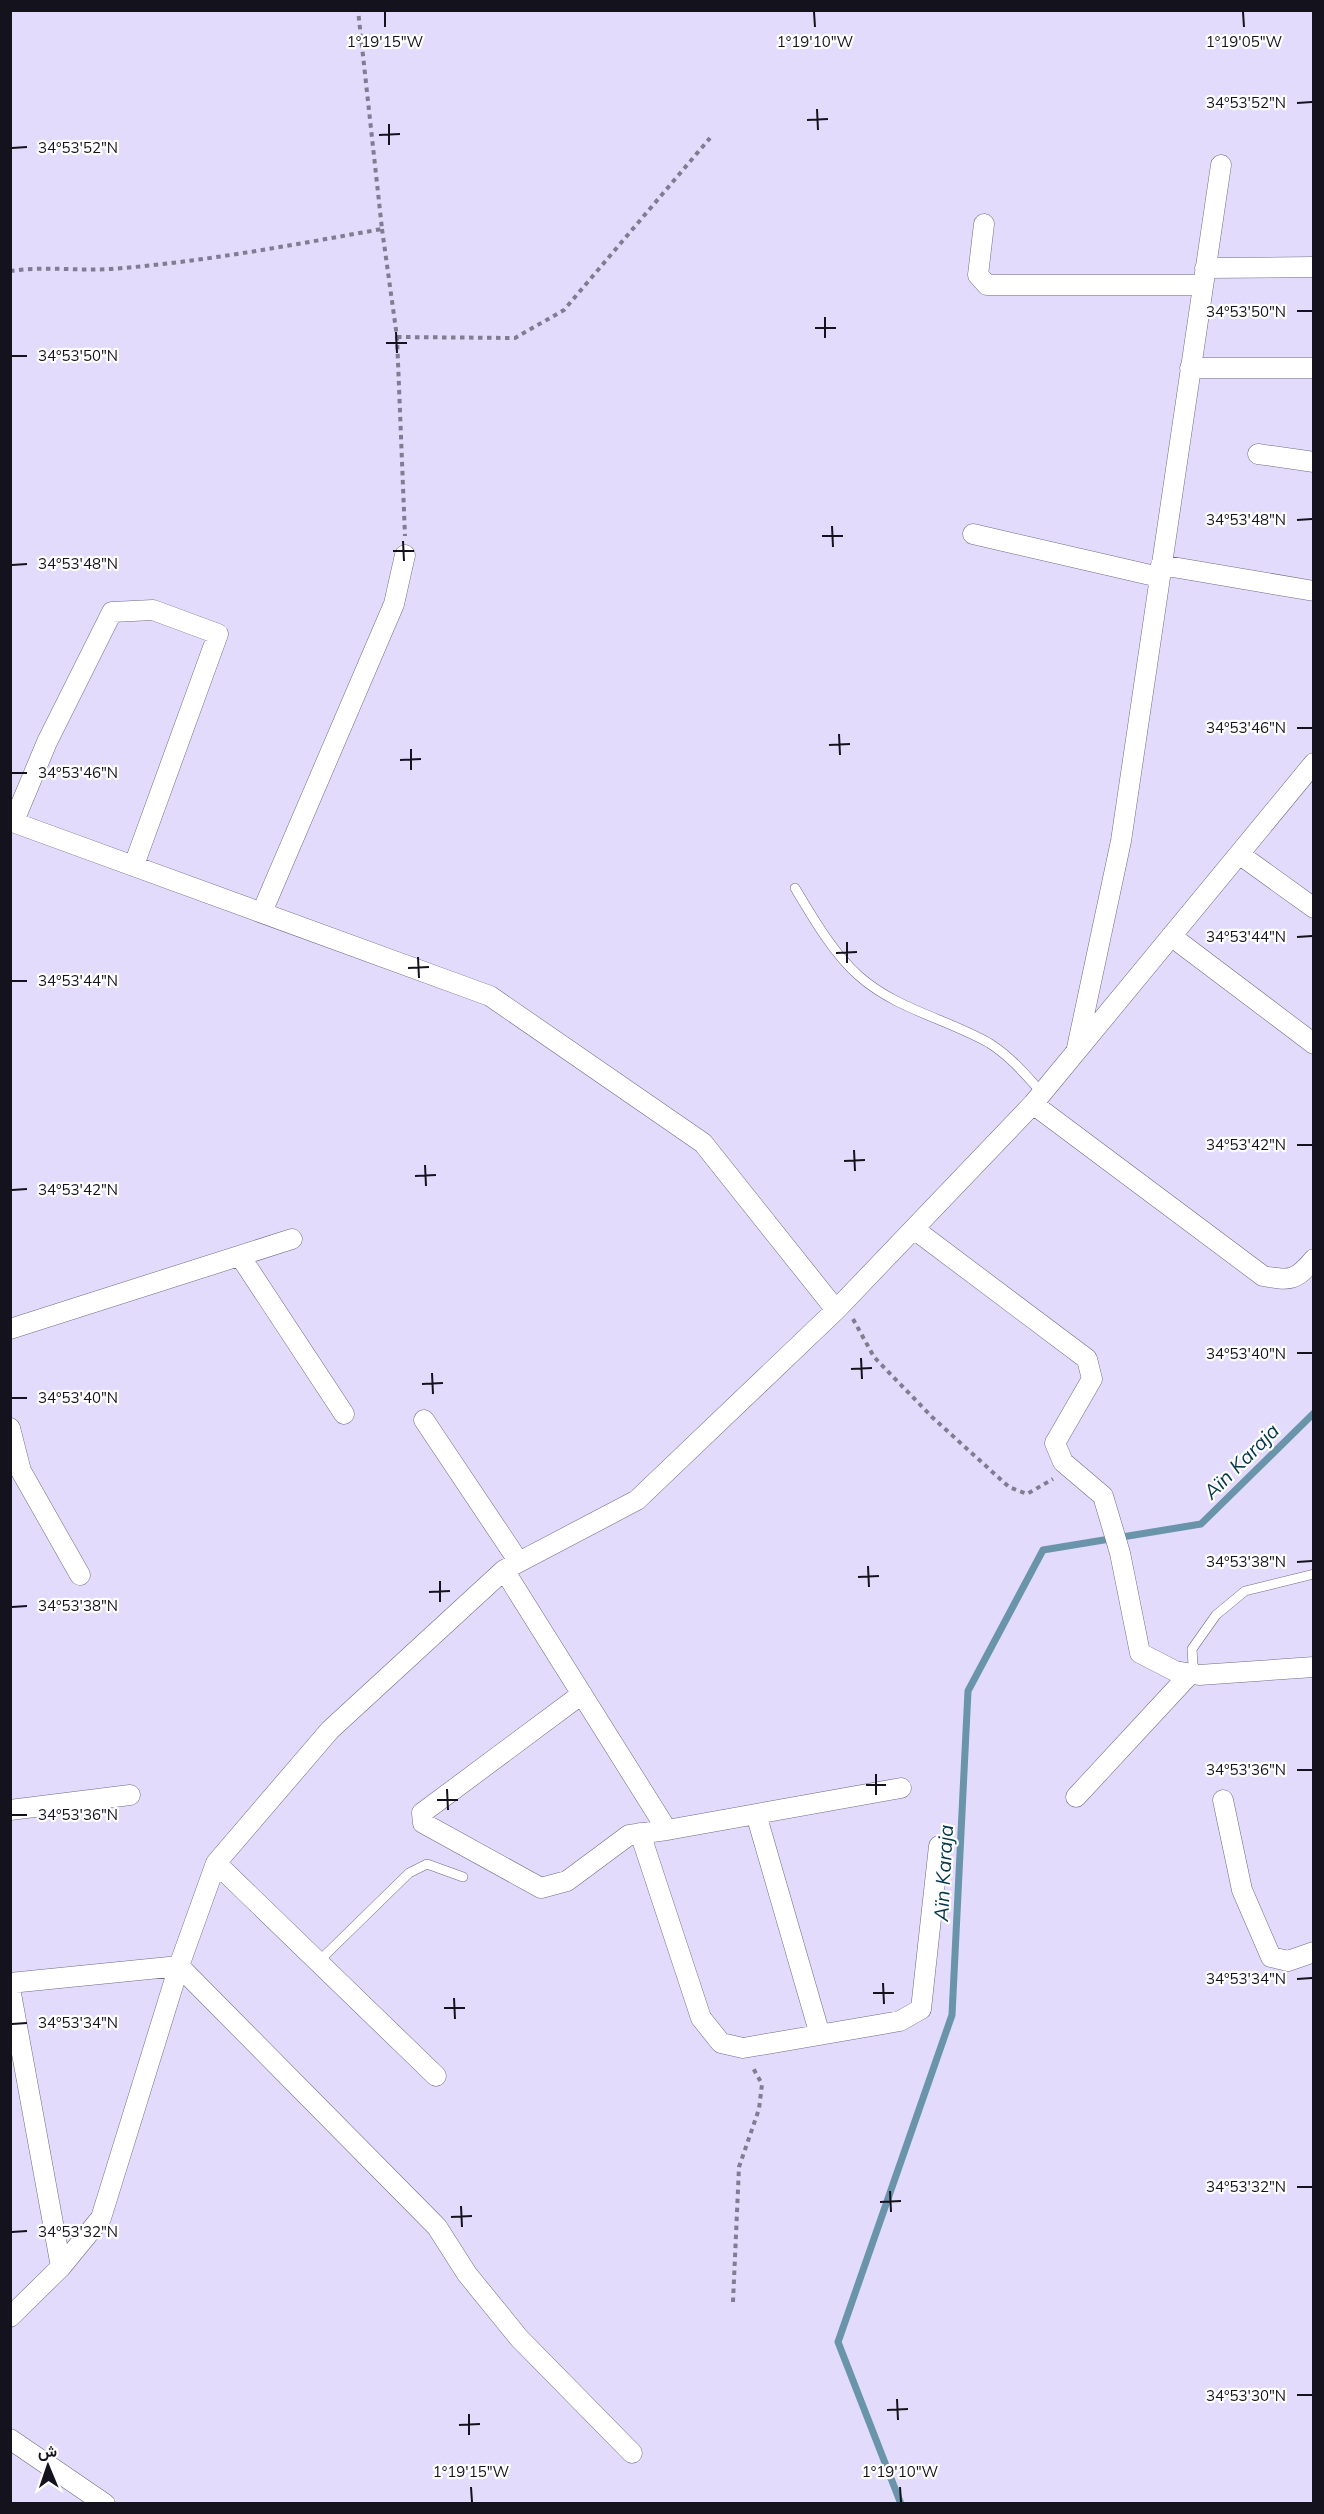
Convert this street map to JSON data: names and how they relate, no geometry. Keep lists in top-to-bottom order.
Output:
{
  "water": ["Aïn Karaja"],
  "north": "top",
  "coordinates": [
    "1°19'15\"W",
    "1°19'10\"W",
    "1°19'05\"W",
    "34°53'52\"N",
    "34°53'50\"N",
    "34°53'48\"N",
    "34°53'46\"N",
    "34°53'44\"N",
    "34°53'42\"N",
    "34°53'40\"N",
    "34°53'38\"N",
    "34°53'36\"N",
    "34°53'34\"N",
    "34°53'32\"N",
    "34°53'30\"N"
  ]
}
